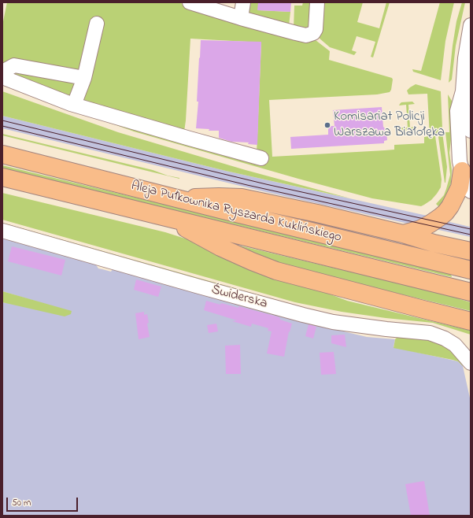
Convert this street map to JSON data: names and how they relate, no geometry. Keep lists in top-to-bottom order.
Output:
{
  "streets": {
    "main road": ["Aleja Pułkownika Ryszarda Kuklińskiego"],
    "street": ["Świderska"]
  },
  "places": ["Komisariat Policji Warszawa Białołęka"],
  "scale_bar": "50 m"
}
